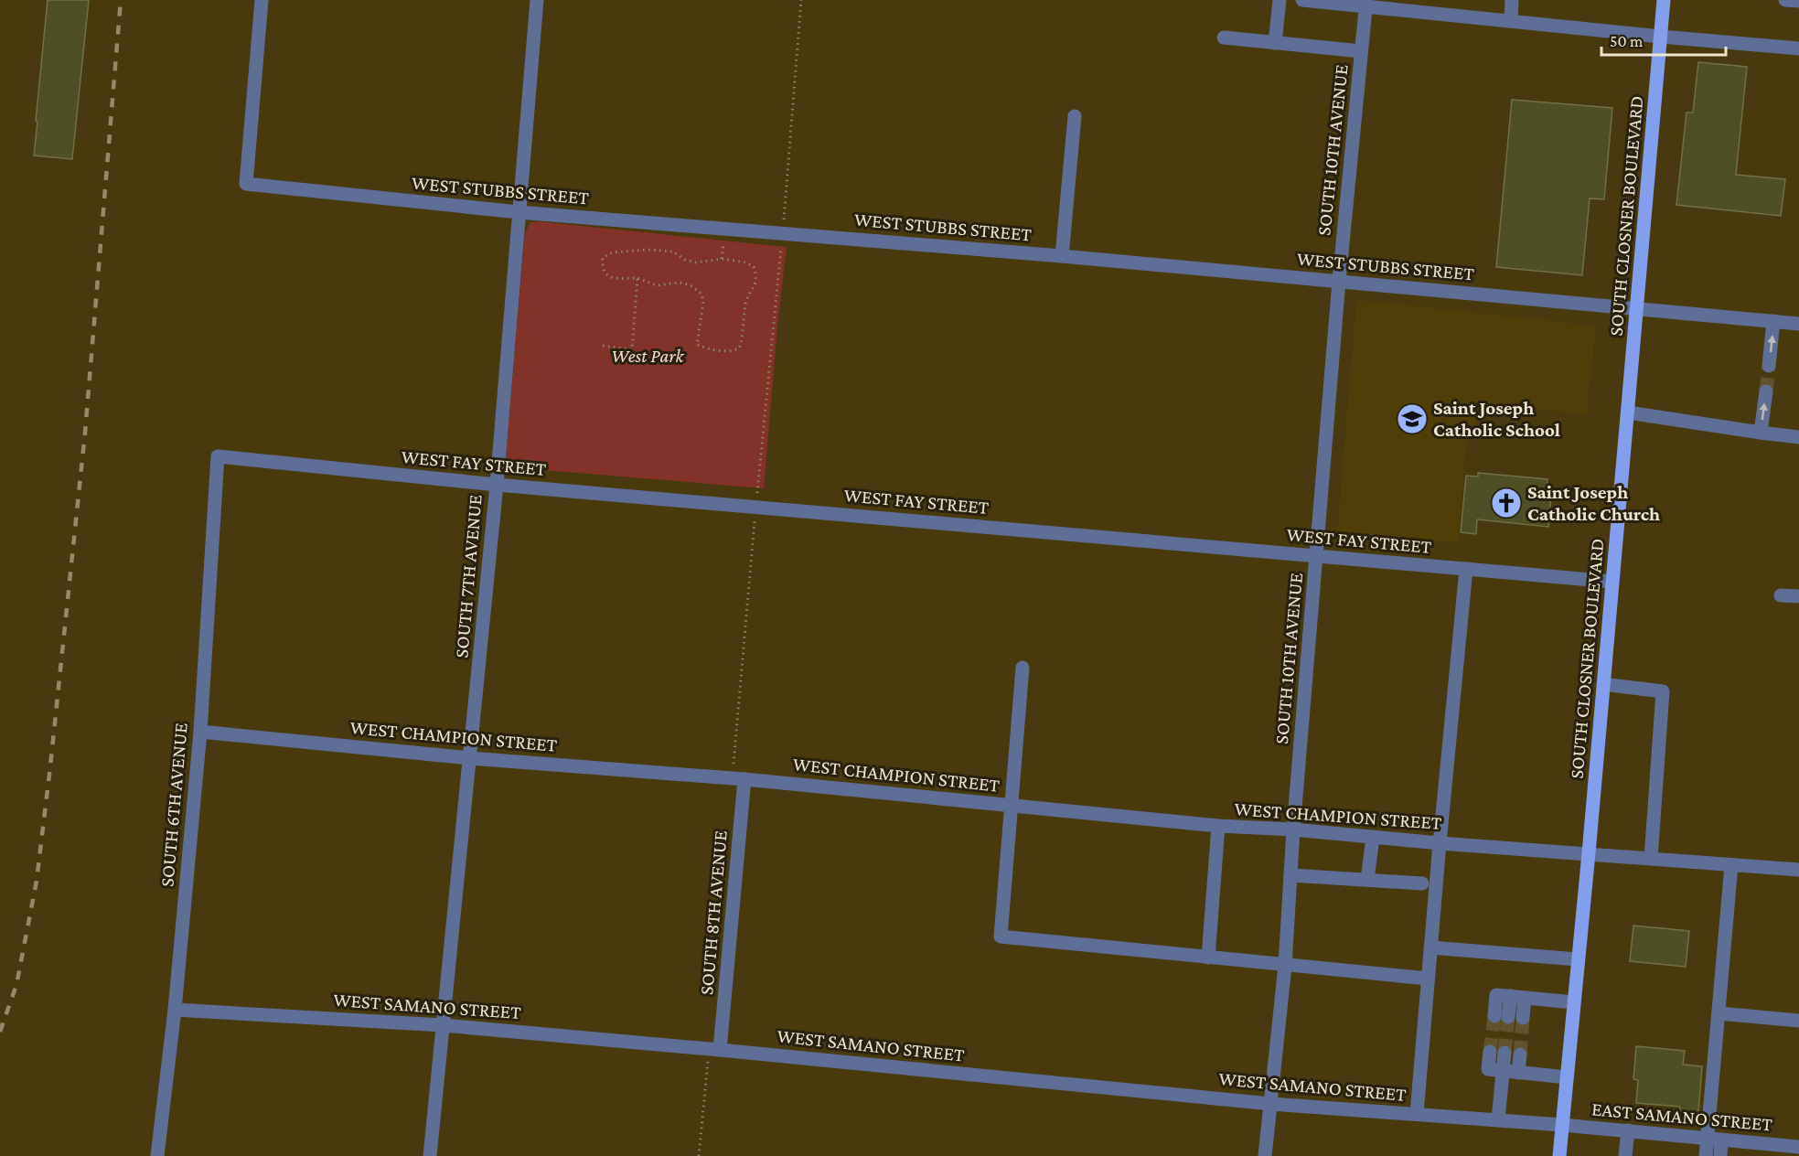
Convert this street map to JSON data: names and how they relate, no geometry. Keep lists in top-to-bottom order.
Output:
{
  "streets": {
    "main road": ["SOUTH CLOSNER BOULEVARD"],
    "street": [
      "SOUTH 10TH AVENUE",
      "WEST STUBBS STREET",
      "WEST FAY STREET",
      "SOUTH 7TH AVENUE",
      "WEST CHAMPION STREET",
      "SOUTH 6TH AVENUE",
      "SOUTH 8TH AVENUE",
      "WEST SAMANO STREET",
      "EAST SAMANO STREET"
    ]
  },
  "crossings": [
    ["SOUTH 10TH AVENUE", "WEST STUBBS STREET"],
    ["SOUTH 10TH AVENUE", "WEST FAY STREET"],
    ["SOUTH 10TH AVENUE", "WEST CHAMPION STREET"],
    ["SOUTH 10TH AVENUE", "WEST SAMANO STREET"],
    ["WEST STUBBS STREET", "SOUTH CLOSNER BOULEVARD"],
    ["WEST STUBBS STREET", "SOUTH 7TH AVENUE"],
    ["SOUTH CLOSNER BOULEVARD", "WEST FAY STREET"],
    ["SOUTH CLOSNER BOULEVARD", "WEST CHAMPION STREET"],
    ["SOUTH CLOSNER BOULEVARD", "WEST SAMANO STREET"],
    ["SOUTH CLOSNER BOULEVARD", "EAST SAMANO STREET"],
    ["WEST FAY STREET", "SOUTH 7TH AVENUE"],
    ["WEST FAY STREET", "SOUTH 6TH AVENUE"],
    ["SOUTH 7TH AVENUE", "WEST CHAMPION STREET"],
    ["SOUTH 7TH AVENUE", "WEST SAMANO STREET"],
    ["WEST CHAMPION STREET", "SOUTH 6TH AVENUE"],
    ["WEST CHAMPION STREET", "SOUTH 8TH AVENUE"],
    ["SOUTH 6TH AVENUE", "WEST SAMANO STREET"],
    ["SOUTH 8TH AVENUE", "WEST SAMANO STREET"],
    ["WEST SAMANO STREET", "EAST SAMANO STREET"]
  ],
  "parks": ["West Park"],
  "places": {
    "school or university": ["Saint Joseph Catholic School"],
    "church": ["Saint Joseph Catholic Church"]
  },
  "scale_bar": "50 m"
}
